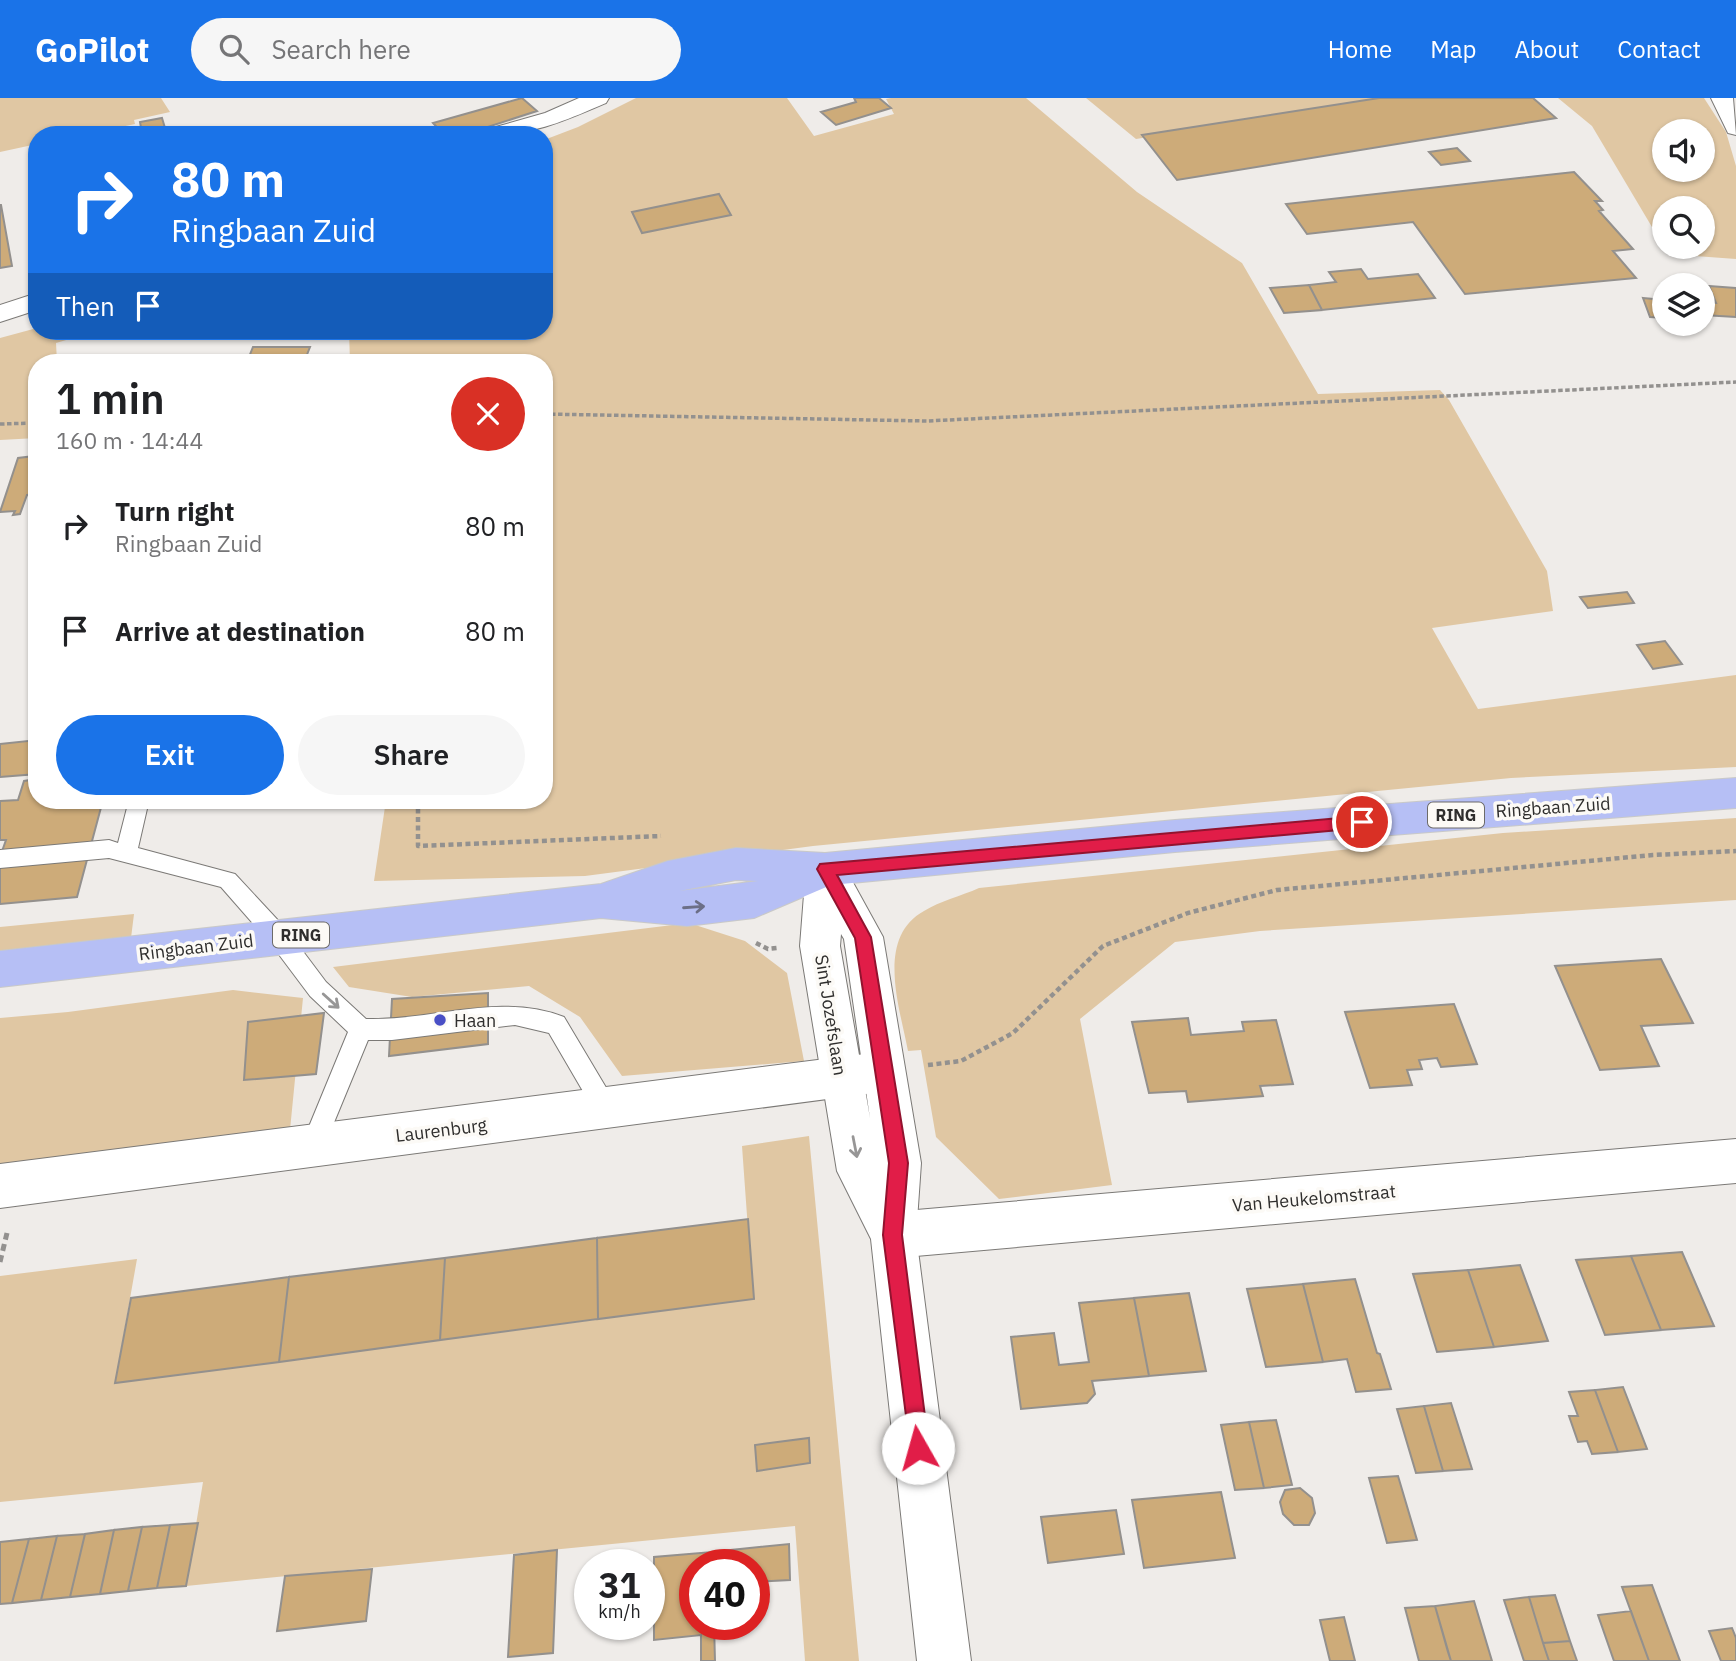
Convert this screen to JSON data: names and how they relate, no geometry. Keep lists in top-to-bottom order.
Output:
{
  "streets": {
    "main road": ["Ringbaan Zuid", "RING"],
    "street": ["Sint Jozefslaan", "Laurenburg", "Van Heukelomstraat"]
  },
  "crossings": [
    ["Ringbaan Zuid", "Sint Jozefslaan"],
    ["Sint Jozefslaan", "Laurenburg"],
    ["Sint Jozefslaan", "Van Heukelomstraat"]
  ],
  "places": ["Haan"],
  "page": {
    "header": "GoPilot",
    "search": "Search here",
    "nav": [
      "Home",
      "Map",
      "About",
      "Contact"
    ],
    "turn": ["80 m", "Ringbaan Zuid"],
    "then": "Then",
    "heading": ["1 min", "160 m · 14:44"],
    "list": [
      {
        "name": "Turn right",
        "note": "Ringbaan Zuid",
        "value": "80 m"
      },
      {
        "name": "Arrive at destination",
        "value": "80 m"
      }
    ],
    "buttons": ["Exit", "Share"],
    "speed": "31 km/h",
    "limit": "40"
  }
}
